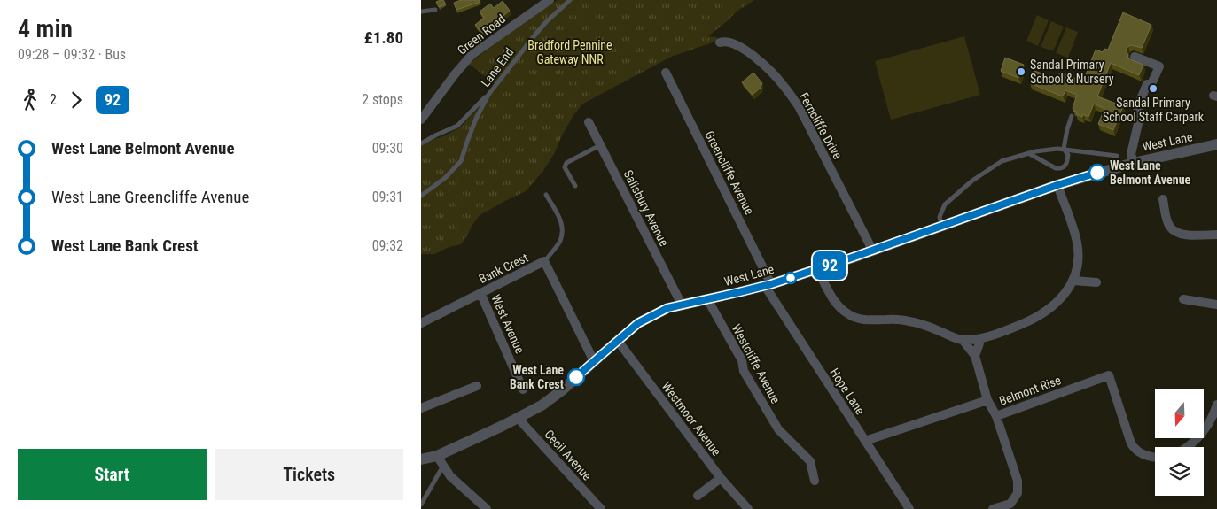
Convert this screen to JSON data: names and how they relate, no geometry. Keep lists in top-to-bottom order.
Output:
{
  "streets": {
    "street": [
      "Green Road",
      "Ferncliffe Drive",
      "West Lane",
      "Greencliffe Avenue",
      "Salisbury Avenue",
      "Bank Crest",
      "West Avenue",
      "Westcliffe Avenue",
      "Belmont Rise",
      "Hope Lane",
      "Westmoor Avenue",
      "Cecil Avenue"
    ],
    "lane": ["Lane End"]
  },
  "crossings": [
    ["Ferncliffe Drive", "West Lane"],
    ["West Lane", "Greencliffe Avenue"],
    ["West Lane", "Salisbury Avenue"],
    ["West Lane", "Bank Crest"],
    ["West Lane", "Westcliffe Avenue"],
    ["West Lane", "Hope Lane"],
    ["West Lane", "Westmoor Avenue"],
    ["West Lane", "Cecil Avenue"],
    ["Greencliffe Avenue", "Hope Lane"],
    ["Bank Crest", "West Avenue"],
    ["Belmont Rise", "Hope Lane"]
  ],
  "parks": ["Bradford Pennine Gateway NNR"],
  "places": [
    "Sandal Primary School & Nursery",
    "Sandal Primary School Staff Carpark",
    "West Lane Belmont Avenue",
    "West Lane Bank Crest"
  ],
  "lines": ["bus line 92"],
  "north": "bottom",
  "page": {
    "heading": ["4 min", "09:28 – 09:32 · Bus", "£1.80"],
    "on_map": "92",
    "legs": ["2", "92", "2 stops"],
    "list": [
      {
        "name": "West Lane Belmont Avenue",
        "value": "09:30"
      },
      {
        "name": "West Lane Greencliffe Avenue",
        "value": "09:31"
      },
      {
        "name": "West Lane Bank Crest",
        "value": "09:32"
      }
    ],
    "buttons": ["Start", "Tickets"]
  }
}
